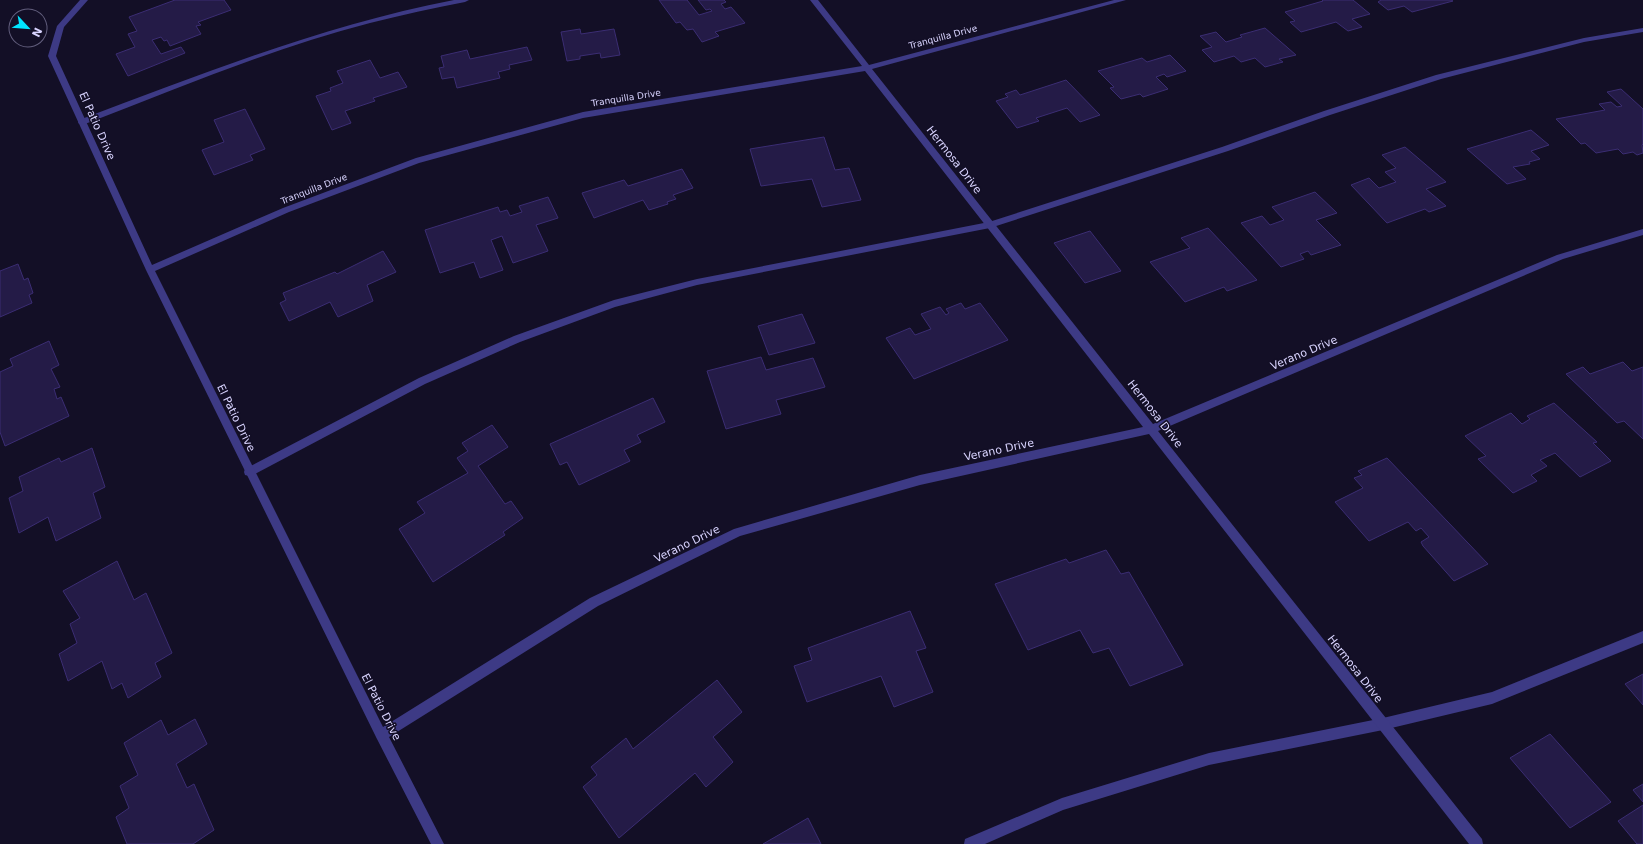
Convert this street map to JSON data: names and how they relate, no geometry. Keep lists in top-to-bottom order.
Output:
{
  "streets": {
    "street": [
      "Tranquilla Drive",
      "El Patio Drive",
      "Hermosa Drive",
      "Verano Drive"
    ]
  },
  "crossings": [
    ["Tranquilla Drive", "El Patio Drive"],
    ["Tranquilla Drive", "Hermosa Drive"],
    ["El Patio Drive", "Verano Drive"],
    ["Hermosa Drive", "Verano Drive"]
  ],
  "north": "bottom right"
}
